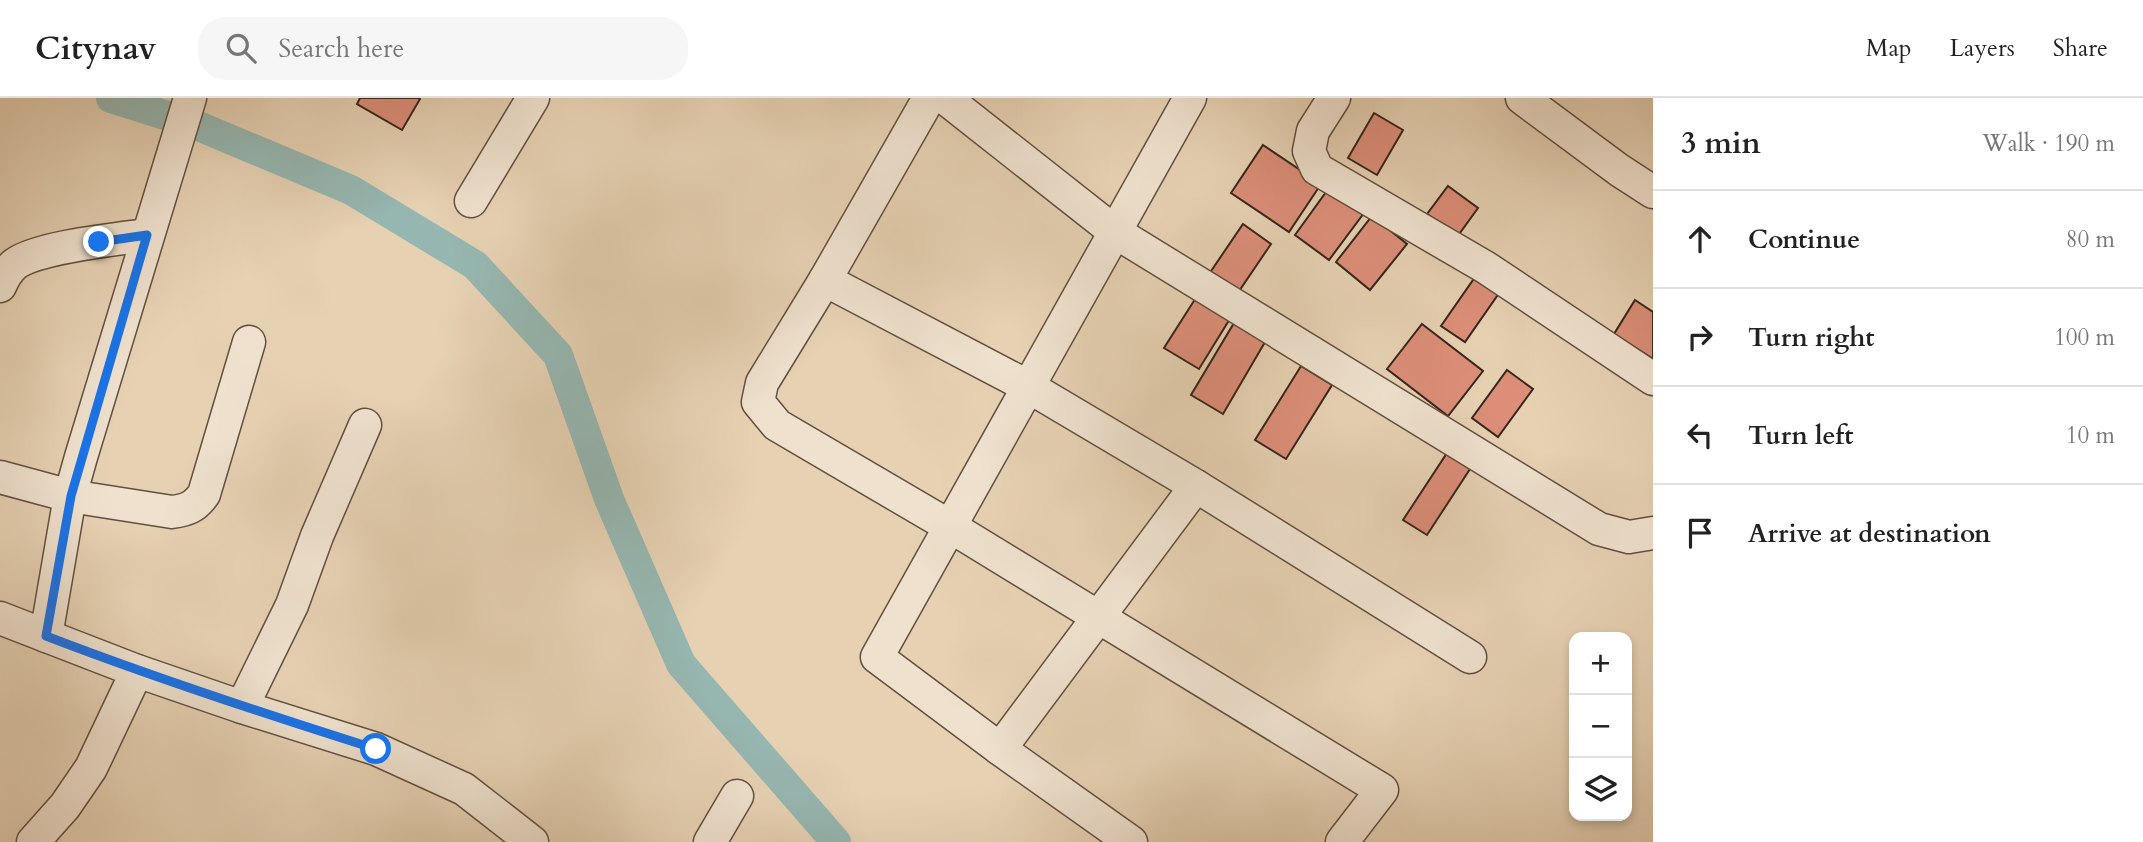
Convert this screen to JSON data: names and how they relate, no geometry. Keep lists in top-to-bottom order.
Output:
{
  "page": {
    "header": "Citynav",
    "search": "Search here",
    "nav": ["Map", "Layers", "Share"],
    "heading": ["3 min", "Walk · 190 m"],
    "list": [
      ["Continue", "80 m"],
      ["Turn right", "100 m"],
      ["Turn left", "10 m"],
      "Arrive at destination"
    ],
    "map_buttons": ["+", "−"]
  }
}
